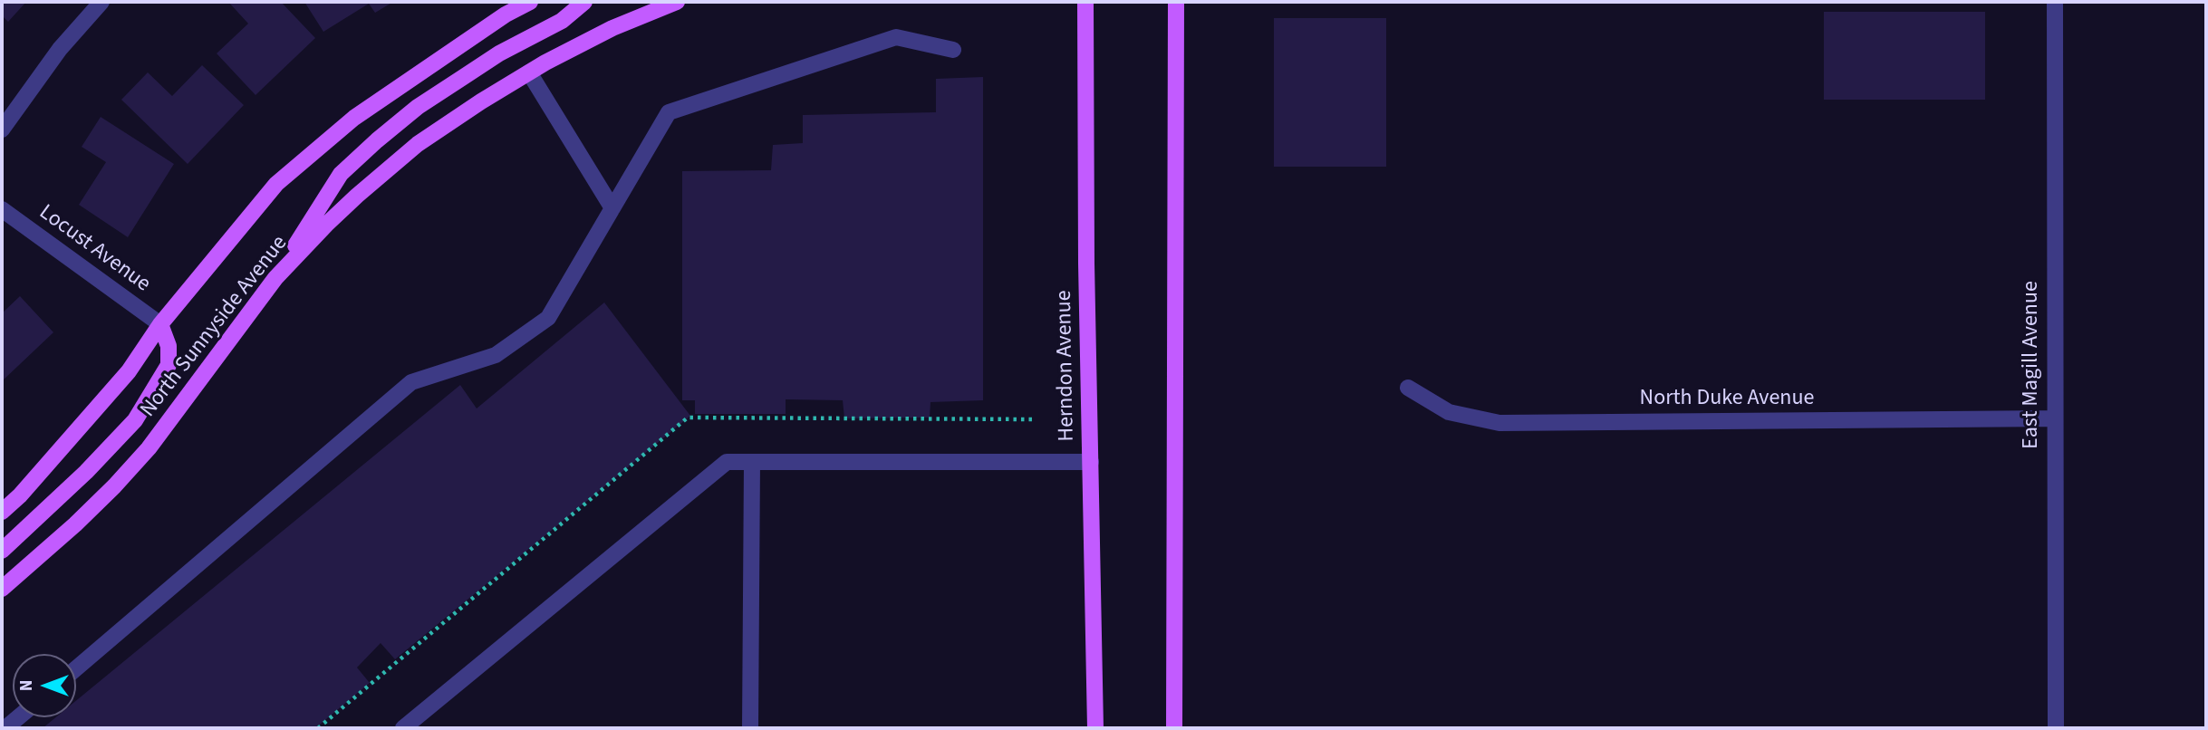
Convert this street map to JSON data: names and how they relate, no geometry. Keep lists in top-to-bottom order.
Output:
{
  "streets": {
    "main road": ["North Sunnyside Avenue", "Herndon Avenue"],
    "street": ["Locust Avenue", "East Magill Avenue", "North Duke Avenue"]
  },
  "crossings": [
    ["Locust Avenue", "North Sunnyside Avenue"],
    ["East Magill Avenue", "North Duke Avenue"]
  ],
  "north": "left"
}
